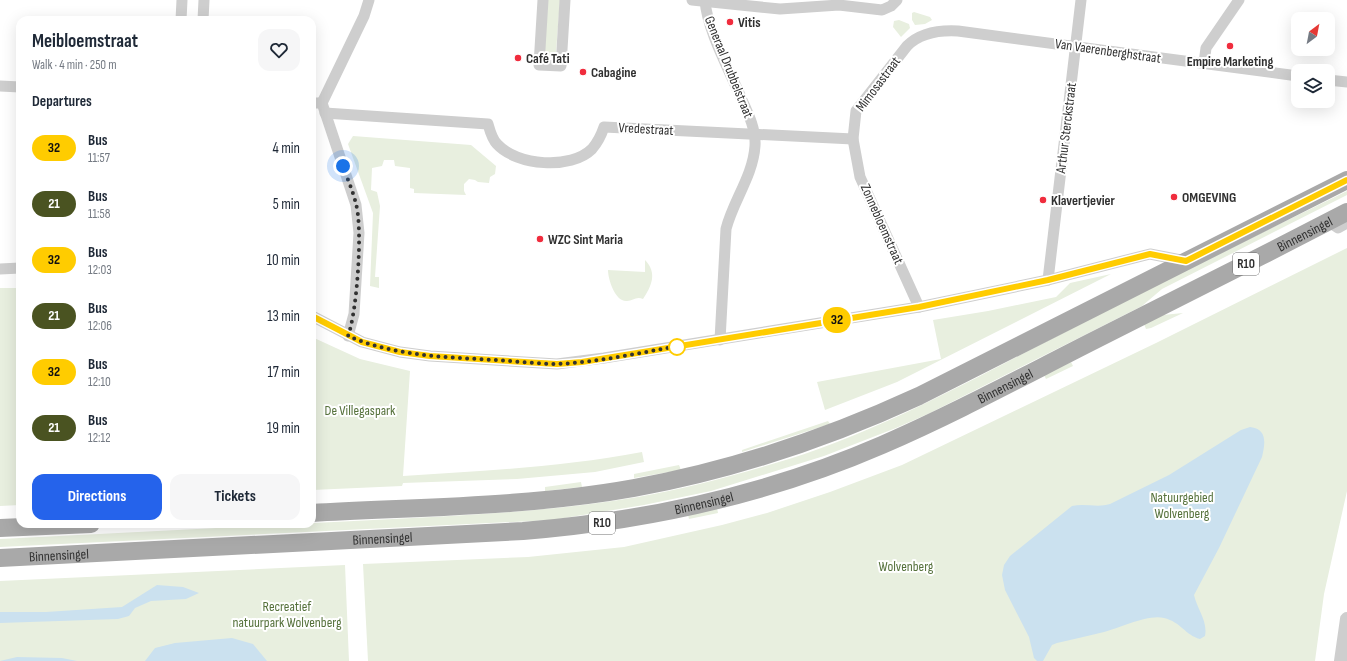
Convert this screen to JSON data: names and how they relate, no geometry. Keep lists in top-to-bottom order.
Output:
{
  "streets": {
    "main road": ["Binnensingel", "R10"],
    "street": [
      "Van Vaerenberghstraat",
      "Generaal Drubbelstraat",
      "Mimosastraat",
      "Arthur Sterckstraat",
      "Vredestraat",
      "Zonnebloemstraat"
    ]
  },
  "crossings": [
    ["Van Vaerenberghstraat", "Mimosastraat"],
    ["Van Vaerenberghstraat", "Arthur Sterckstraat"],
    ["Generaal Drubbelstraat", "Vredestraat"],
    ["Mimosastraat", "Vredestraat"],
    ["Mimosastraat", "Zonnebloemstraat"],
    ["Vredestraat", "Zonnebloemstraat"]
  ],
  "parks": [
    "De Villegaspark",
    "Natuurgebied Wolvenberg",
    "Wolvenberg",
    "Recreatief natuurpark Wolvenberg"
  ],
  "places": [
    "Vitis",
    "Empire Marketing",
    "Café Tati",
    "Cabagine",
    "OMGEVING",
    "Klavertjevier",
    "WZC Sint Maria"
  ],
  "lines": ["bus line 32"],
  "north": "top right",
  "page": {
    "on_map": "32",
    "heading": [
      ["Meibloemstraat", "Walk · 4 min · 250 m"],
      "Departures"
    ],
    "list": [
      {
        "mark": "32",
        "name": "Bus",
        "note": "11:57",
        "value": "4 min"
      },
      {
        "mark": "21",
        "name": "Bus",
        "note": "11:58",
        "value": "5 min"
      },
      {
        "mark": "32",
        "name": "Bus",
        "note": "12:03",
        "value": "10 min"
      },
      {
        "mark": "21",
        "name": "Bus",
        "note": "12:06",
        "value": "13 min"
      },
      {
        "mark": "32",
        "name": "Bus",
        "note": "12:10",
        "value": "17 min"
      },
      {
        "mark": "21",
        "name": "Bus",
        "note": "12:12",
        "value": "19 min"
      }
    ],
    "buttons": ["Directions", "Tickets"]
  }
}
